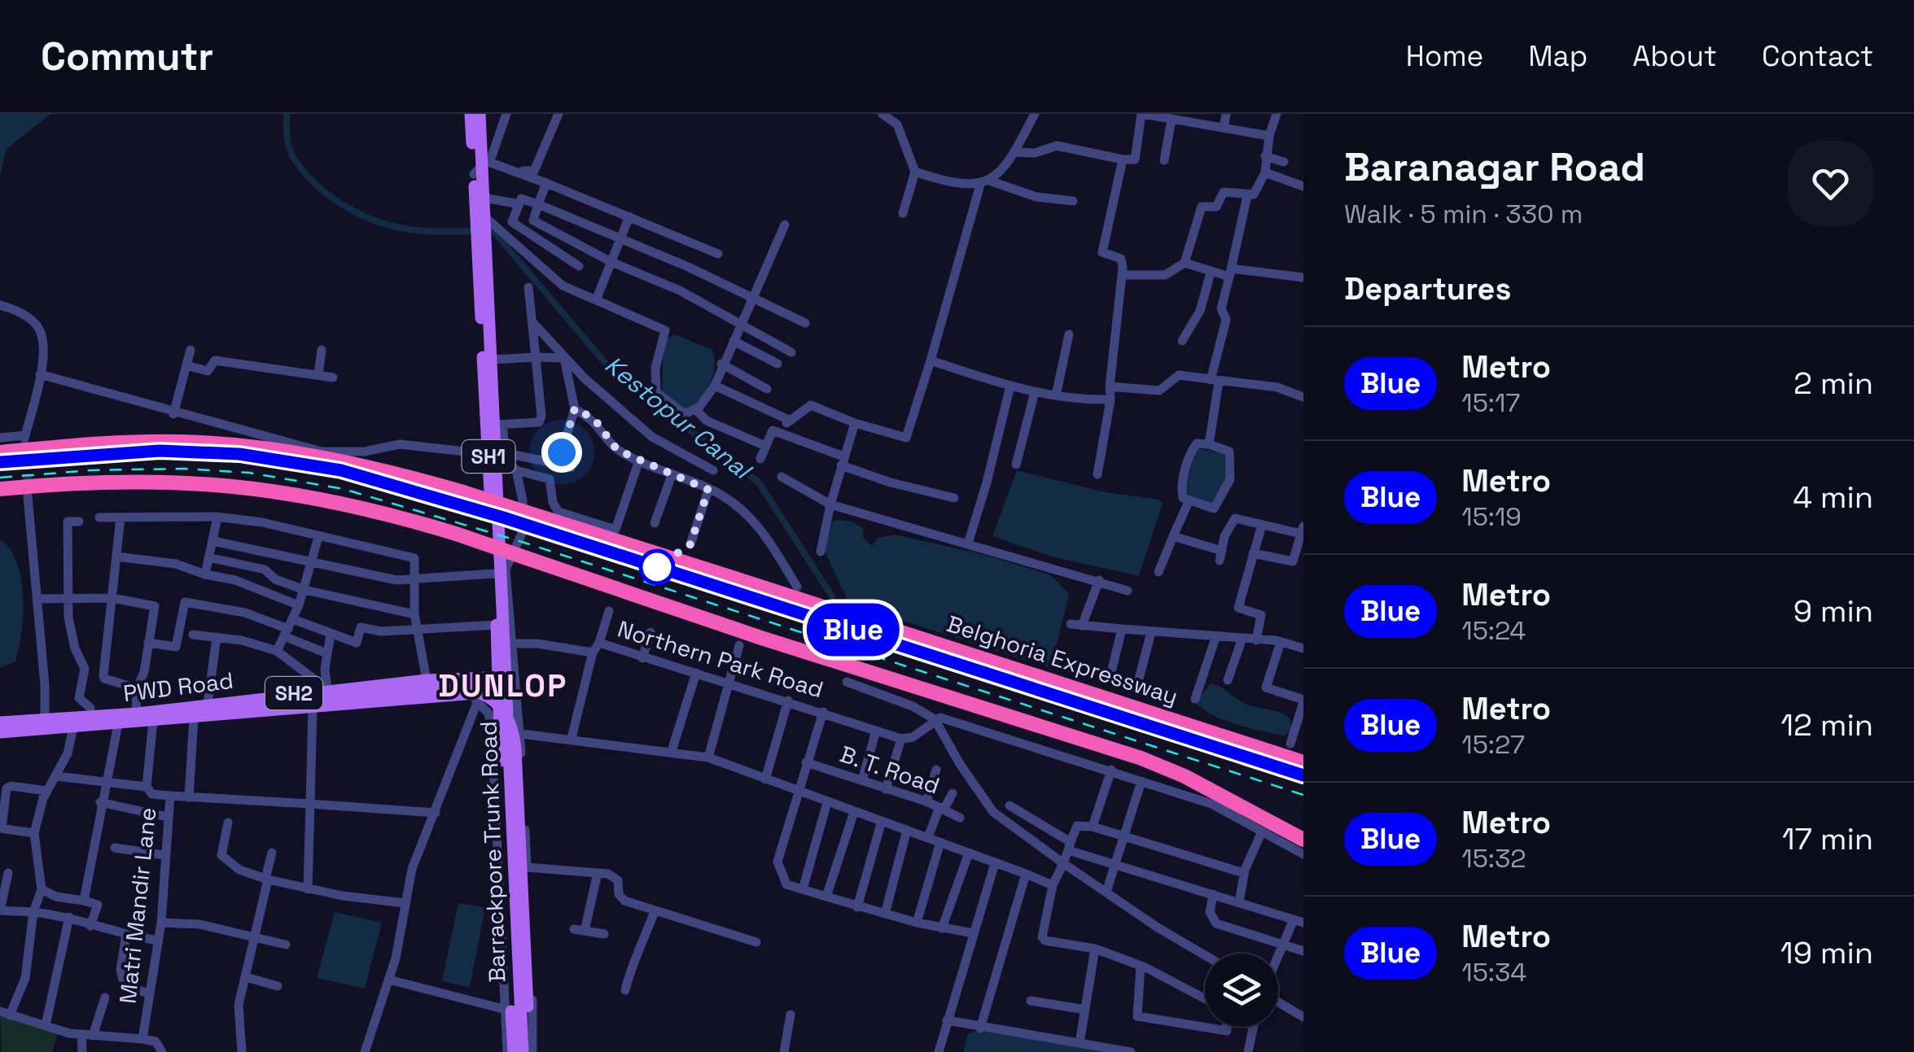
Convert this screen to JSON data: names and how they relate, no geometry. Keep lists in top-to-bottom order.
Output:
{
  "streets": {
    "highway": ["Belghoria Expressway"],
    "main road": [
      "SH1",
      "PWD Road",
      "SH2",
      "Barrackpore Trunk Road"
    ],
    "street": ["Northern Park Road", "B. T. Road", "Matri Mandir Lane"]
  },
  "crossings": [
    ["Northern Park Road", "B. T. Road"],
    ["PWD Road", "Barrackpore Trunk Road"],
    ["PWD Road", "Matri Mandir Lane"]
  ],
  "districts": ["DUNLOP"],
  "water": ["Kestopur Canal"],
  "lines": ["metro line Blue"],
  "page": {
    "header": "Commutr",
    "nav": [
      "Home",
      "Map",
      "About",
      "Contact"
    ],
    "on_map": "Blue",
    "heading": [
      ["Baranagar Road", "Walk · 5 min · 330 m"],
      "Departures"
    ],
    "list": [
      {
        "mark": "Blue",
        "name": "Metro",
        "note": "15:17",
        "value": "2 min"
      },
      {
        "mark": "Blue",
        "name": "Metro",
        "note": "15:19",
        "value": "4 min"
      },
      {
        "mark": "Blue",
        "name": "Metro",
        "note": "15:24",
        "value": "9 min"
      },
      {
        "mark": "Blue",
        "name": "Metro",
        "note": "15:27",
        "value": "12 min"
      },
      {
        "mark": "Blue",
        "name": "Metro",
        "note": "15:32",
        "value": "17 min"
      },
      {
        "mark": "Blue",
        "name": "Metro",
        "note": "15:34",
        "value": "19 min"
      }
    ]
  }
}
